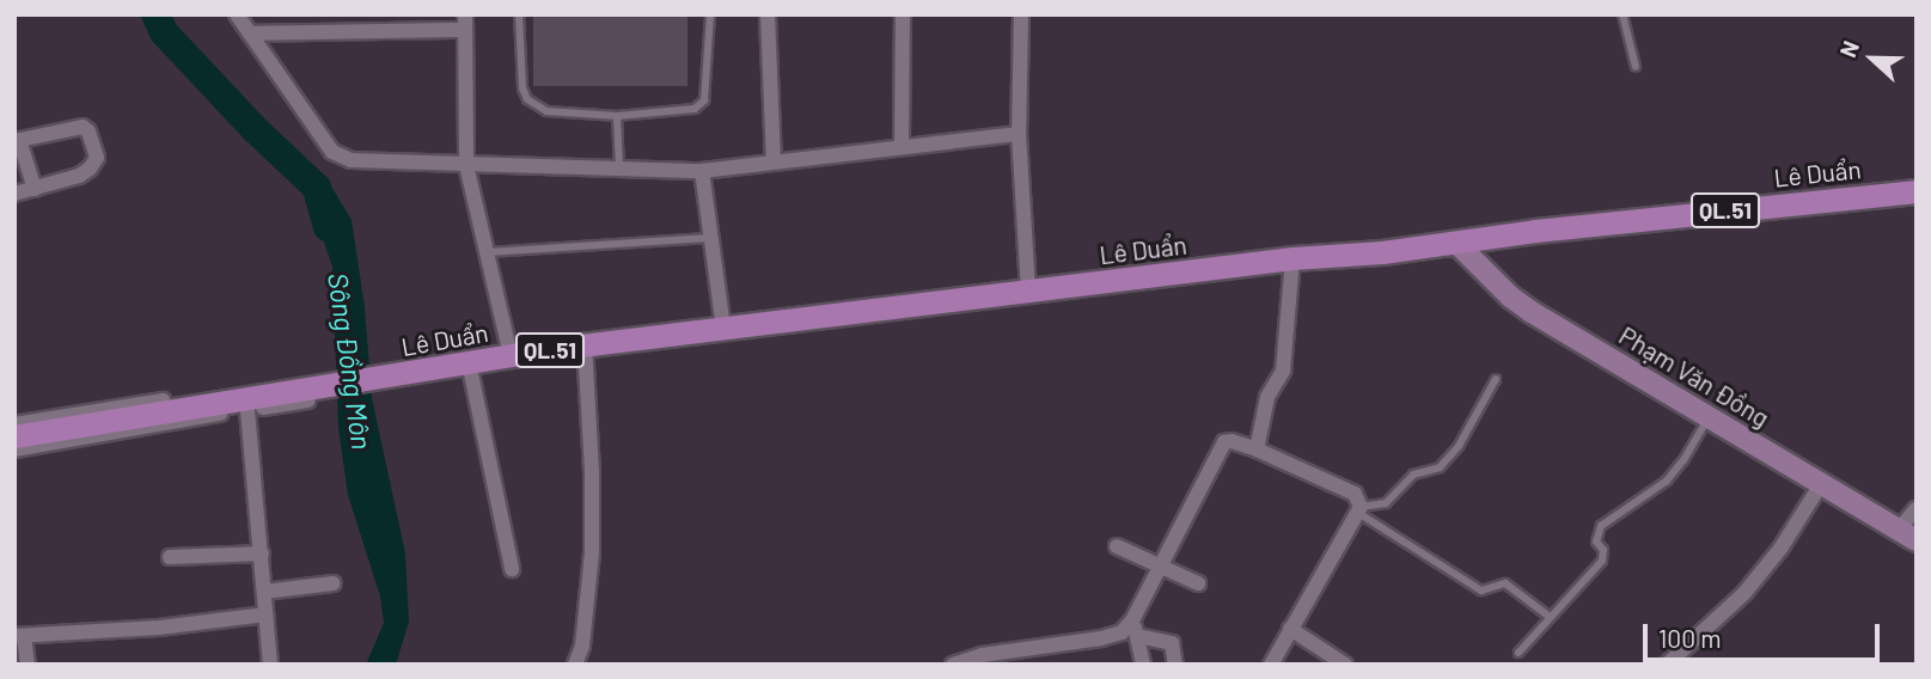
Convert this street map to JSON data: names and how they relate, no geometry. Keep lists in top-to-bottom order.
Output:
{
  "streets": {
    "main road": ["Lê Duẩn", "QL.51", "Phạm Văn Đồng"]
  },
  "crossings": [
    ["Lê Duẩn", "QL.51"],
    ["Lê Duẩn", "Phạm Văn Đồng"]
  ],
  "water": ["Sông Đồng Môn"],
  "scale_bar": "100 m",
  "north": "left"
}
